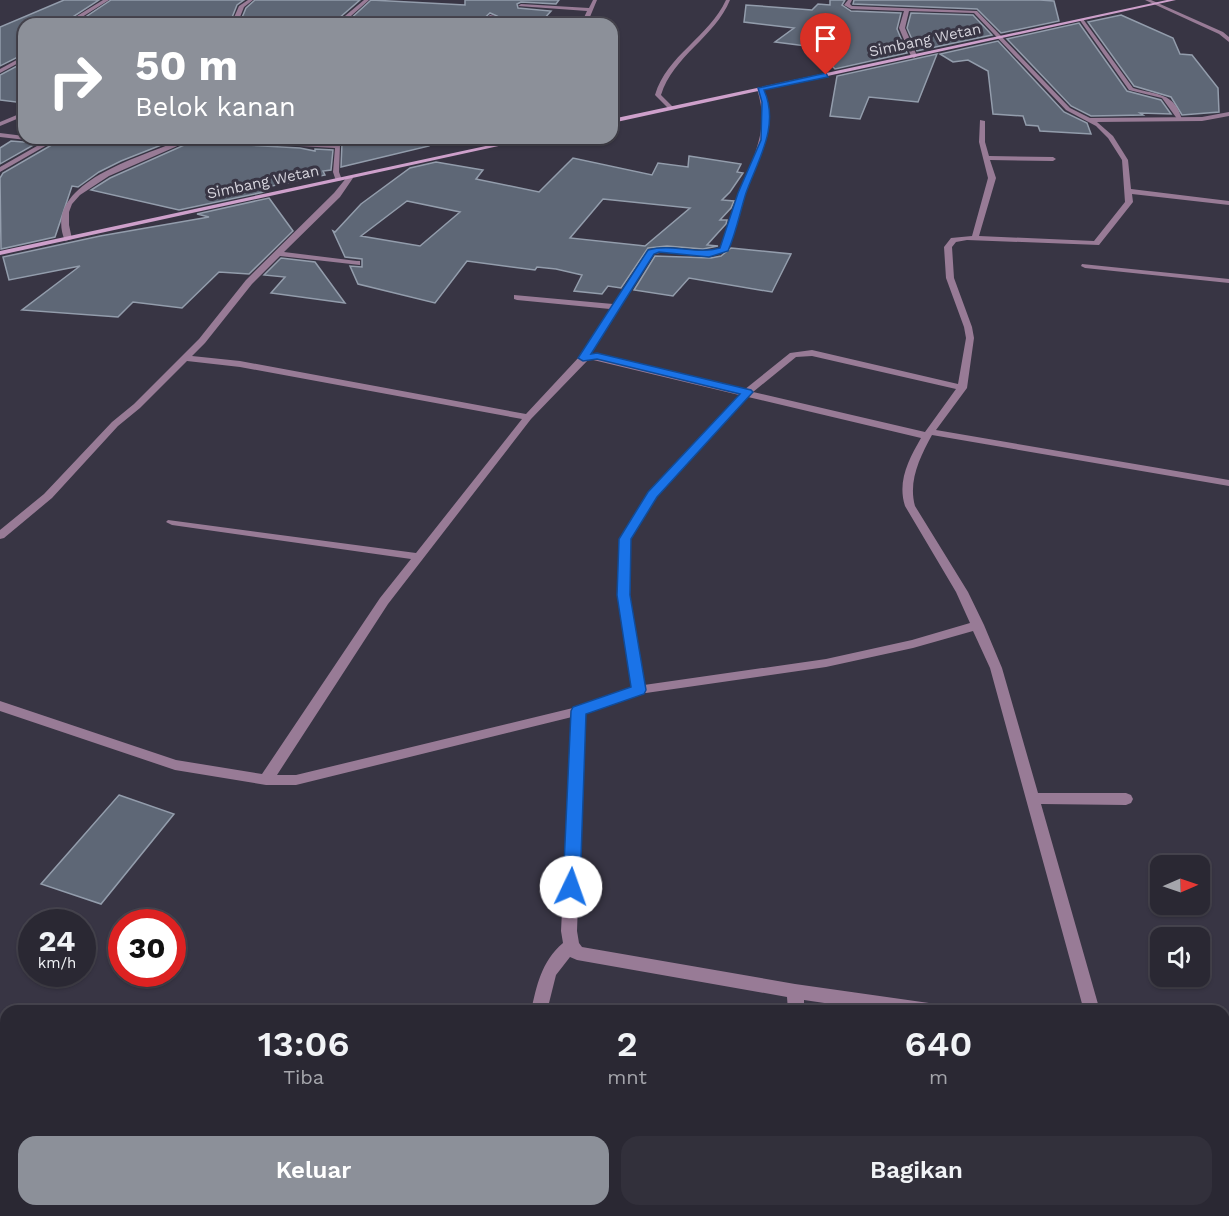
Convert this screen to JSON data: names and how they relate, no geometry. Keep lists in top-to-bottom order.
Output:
{
  "streets": {
    "street": ["Simbang Wetan"]
  },
  "north": "right",
  "page": {
    "turn": ["50 m", "Belok kanan"],
    "speed": "24 km/h",
    "limit": "30",
    "eta": [
      "13:06",
      "Tiba",
      "2",
      "mnt",
      "640",
      "m"
    ],
    "buttons": ["Keluar", "Bagikan"]
  }
}
